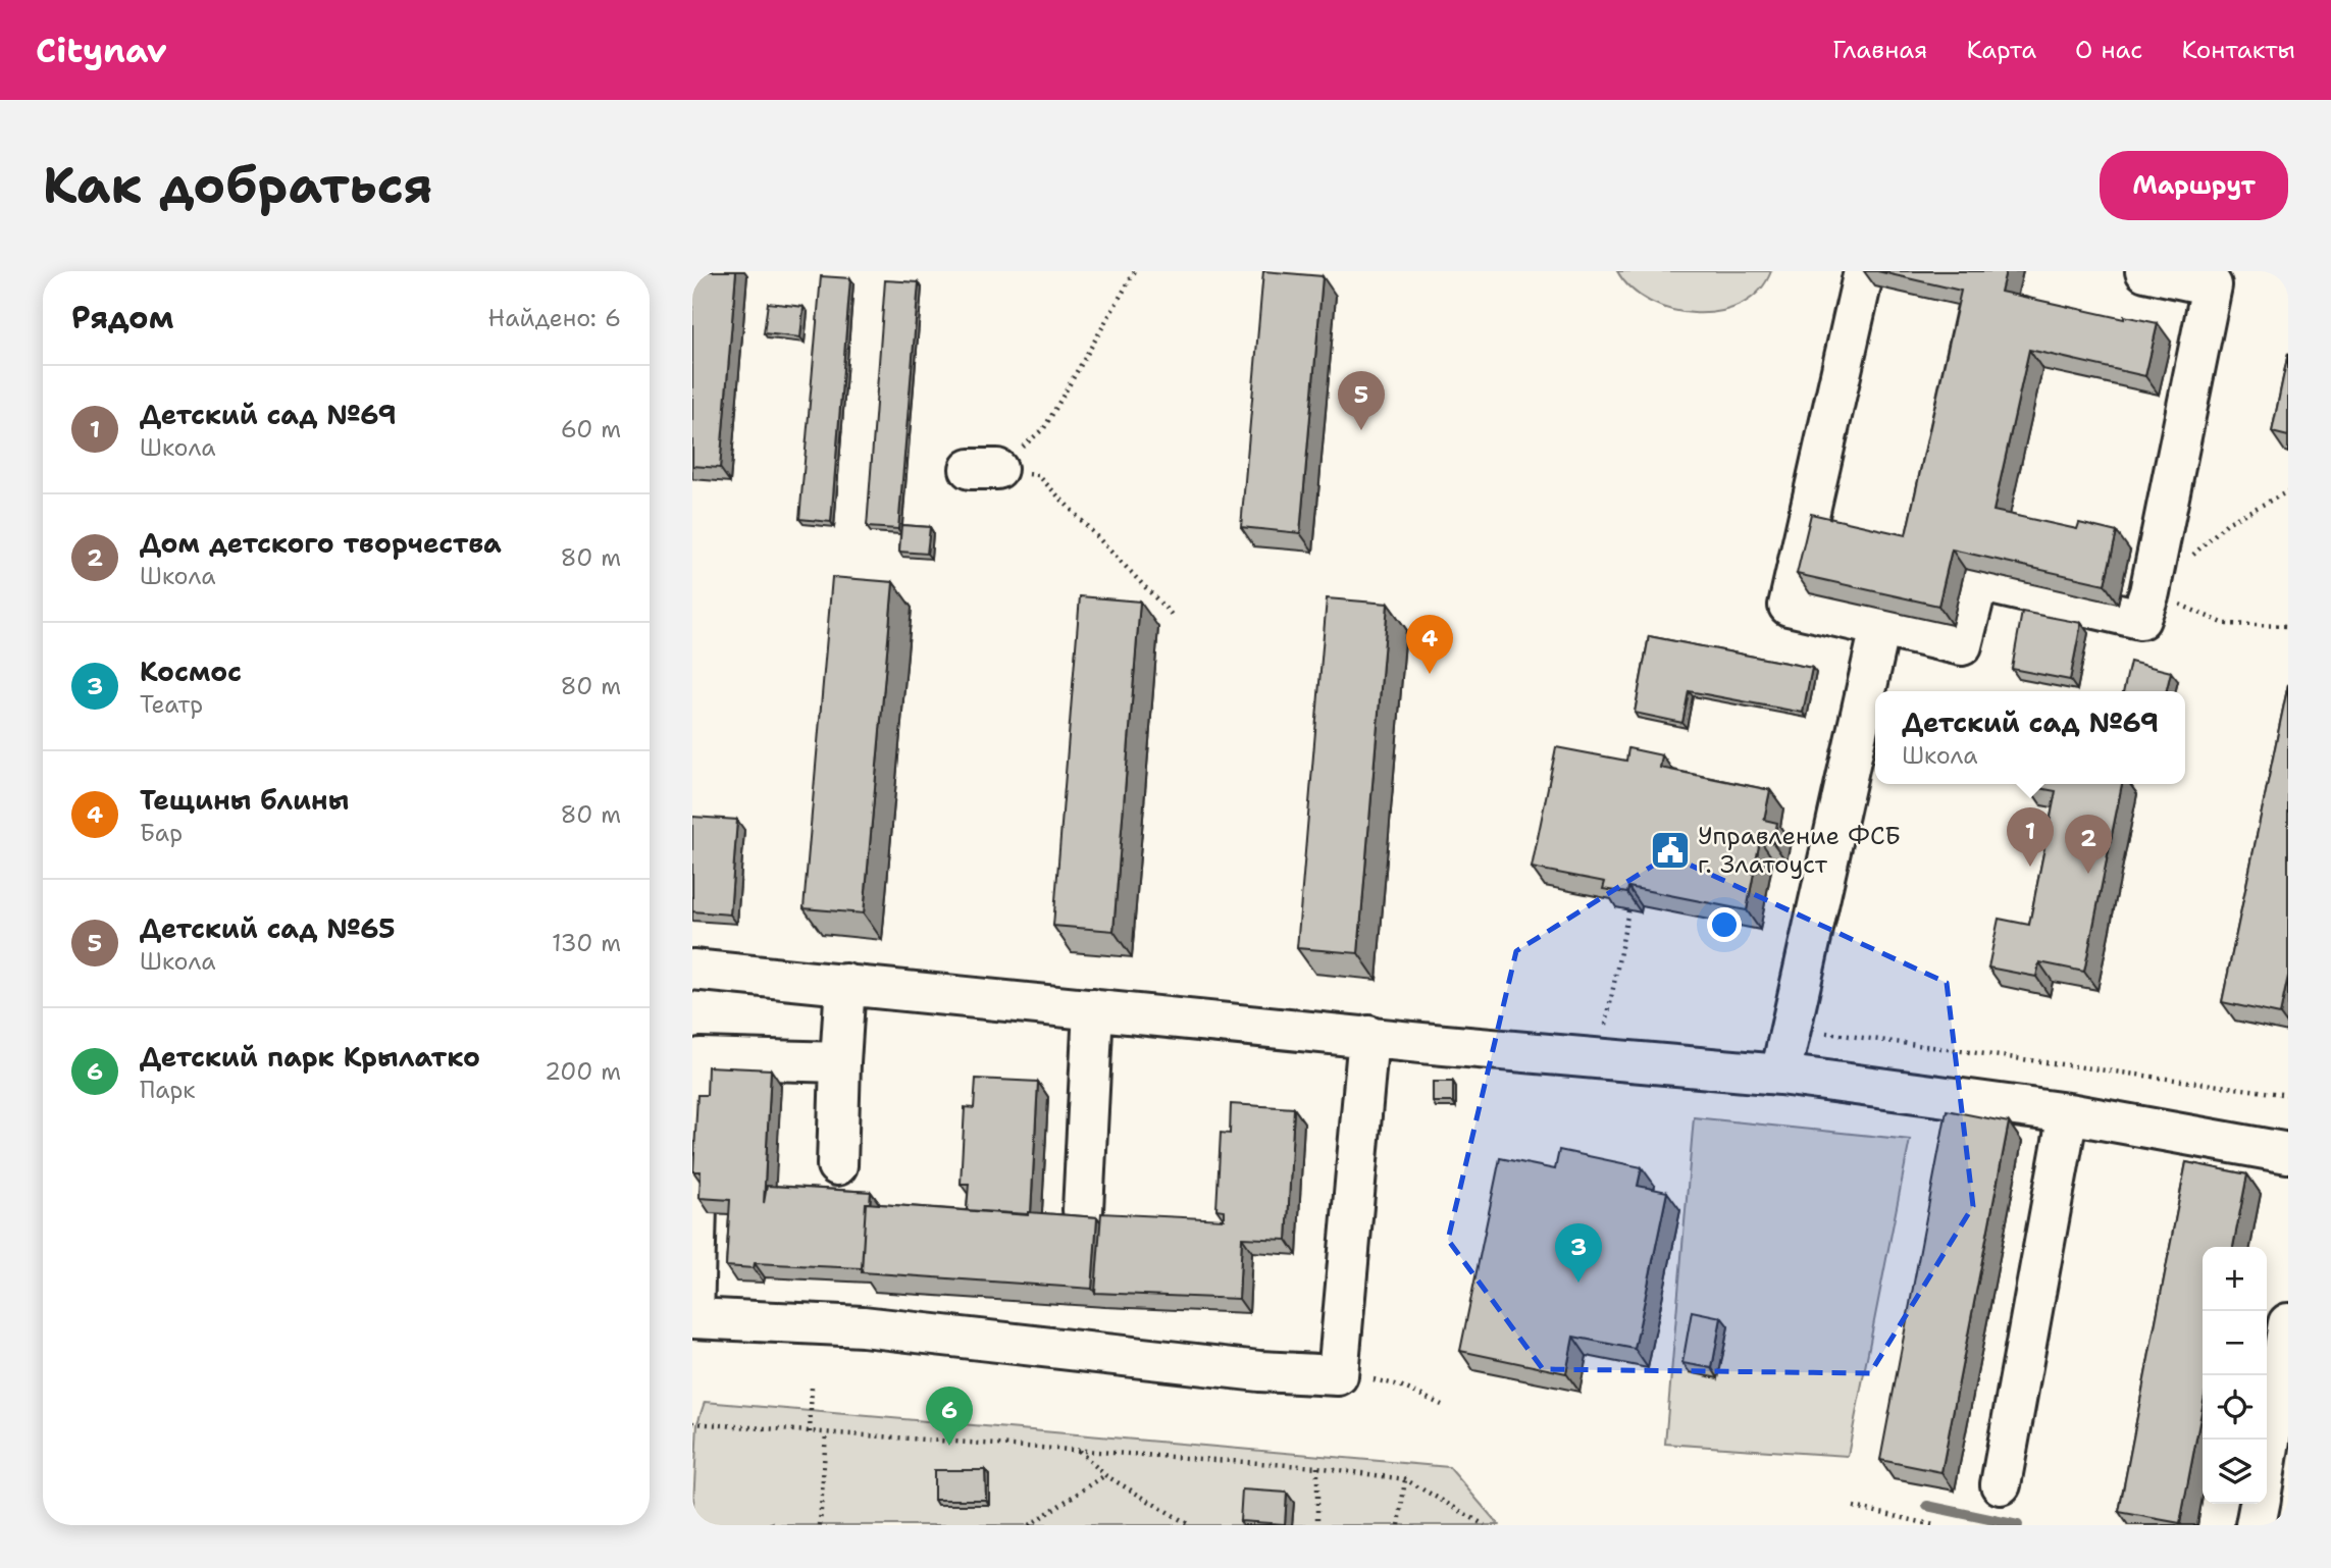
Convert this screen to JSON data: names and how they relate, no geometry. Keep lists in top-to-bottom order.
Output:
{
  "places": {
    "public building": ["Управление ФСБ г. Златоуст"]
  },
  "page": {
    "header": "Citynav",
    "nav": [
      "Главная",
      "Карта",
      "О нас",
      "Контакты"
    ],
    "buttons": "Маршрут",
    "title": "Как добраться",
    "heading": ["Рядом", "Найдено: 6"],
    "list": [
      {
        "mark": "1",
        "name": "Детский сад №69",
        "note": "Школа",
        "value": "60 m"
      },
      {
        "mark": "2",
        "name": "Дом детского творчества",
        "note": "Школа",
        "value": "80 m"
      },
      {
        "mark": "3",
        "name": "Космос",
        "note": "Театр",
        "value": "80 m"
      },
      {
        "mark": "4",
        "name": "Тещины блины",
        "note": "Бар",
        "value": "80 m"
      },
      {
        "mark": "5",
        "name": "Детский сад №65",
        "note": "Школа",
        "value": "130 m"
      },
      {
        "mark": "6",
        "name": "Детский парк Крылатко",
        "note": "Парк",
        "value": "200 m"
      }
    ],
    "pins": [
      "5",
      "4",
      "1",
      "2",
      "3",
      "6"
    ],
    "popup": ["Детский сад №69", "Школа"],
    "map_buttons": ["+", "−"]
  }
}
